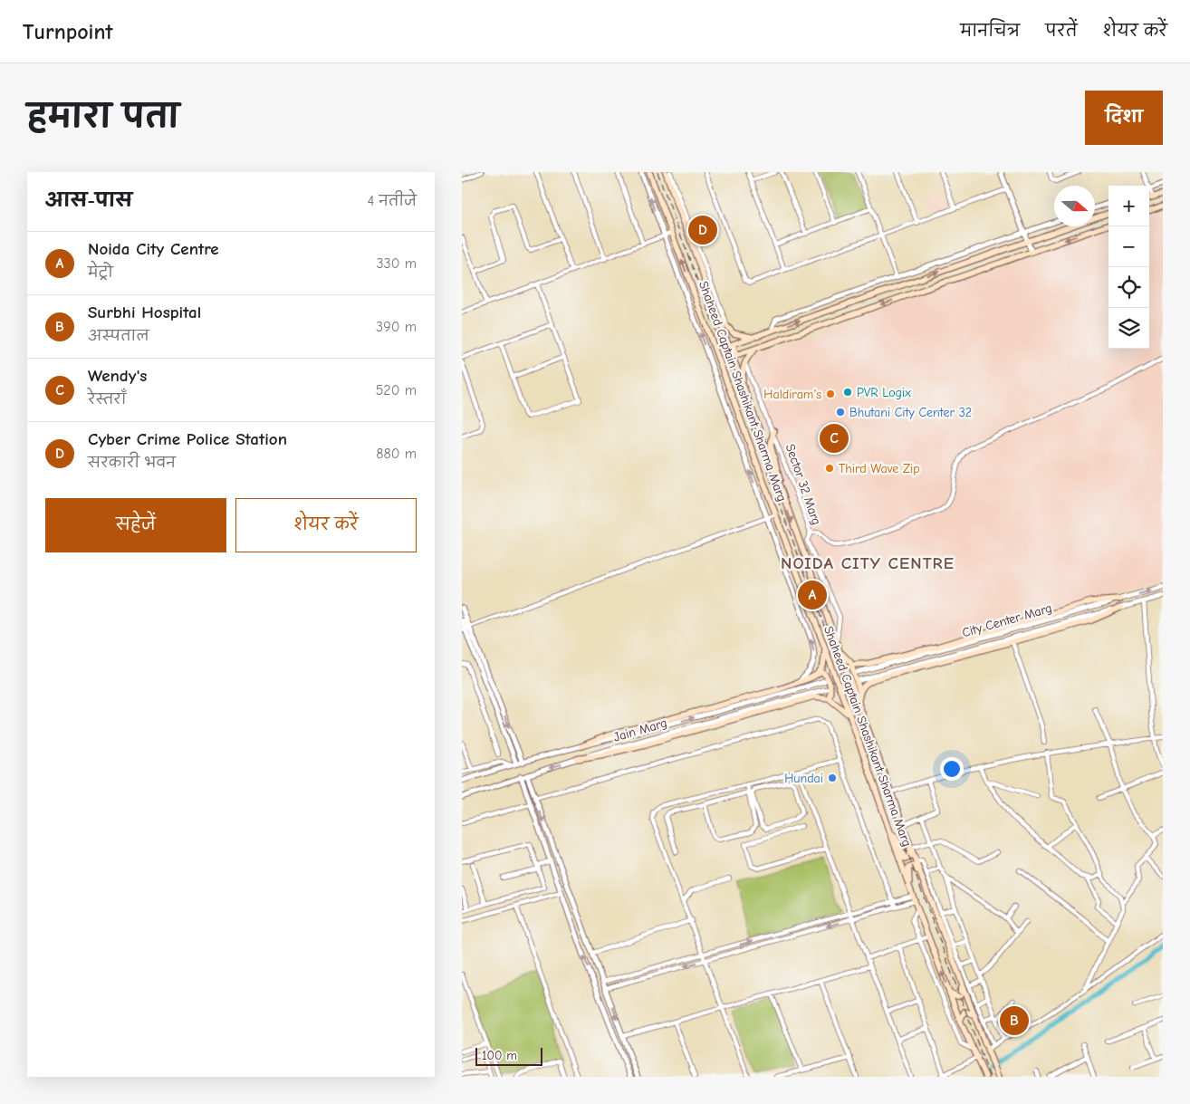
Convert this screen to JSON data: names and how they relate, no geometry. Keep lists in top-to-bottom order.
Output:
{
  "streets": {
    "main road": ["Shaheed Captain Shashikant Sharma Marg"],
    "street": ["Sector 32 Marg", "City Center Marg", "Jain Marg"]
  },
  "crossings": [
    ["Shaheed Captain Shashikant Sharma Marg", "Sector 32 Marg"]
  ],
  "districts": ["NOIDA CITY CENTRE"],
  "places": [
    "PVR Logix",
    "Haldiram's",
    "Bhutani City Center 32",
    "Third Wave Zip",
    "Hundai"
  ],
  "scale_bar": "100 m",
  "north": "right",
  "page": {
    "header": "Turnpoint",
    "nav": ["मानचित्र", "परतें", "शेयर करें"],
    "title": "हमारा पता",
    "buttons": [
      "दिशा",
      ["सहेजें", "शेयर करें"]
    ],
    "heading": ["आस-पास", "4 नतीजे"],
    "map_buttons": ["+", "−"],
    "pins": [
      "D",
      "C",
      "A",
      "B"
    ],
    "list": [
      {
        "mark": "A",
        "name": "Noida City Centre",
        "note": "मेट्रो",
        "value": "330 m"
      },
      {
        "mark": "B",
        "name": "Surbhi Hospital",
        "note": "अस्पताल",
        "value": "390 m"
      },
      {
        "mark": "C",
        "name": "Wendy's",
        "note": "रेस्तराँ",
        "value": "520 m"
      },
      {
        "mark": "D",
        "name": "Cyber Crime Police Station",
        "note": "सरकारी भवन",
        "value": "880 m"
      }
    ],
    "scale": "100 m"
  }
}
